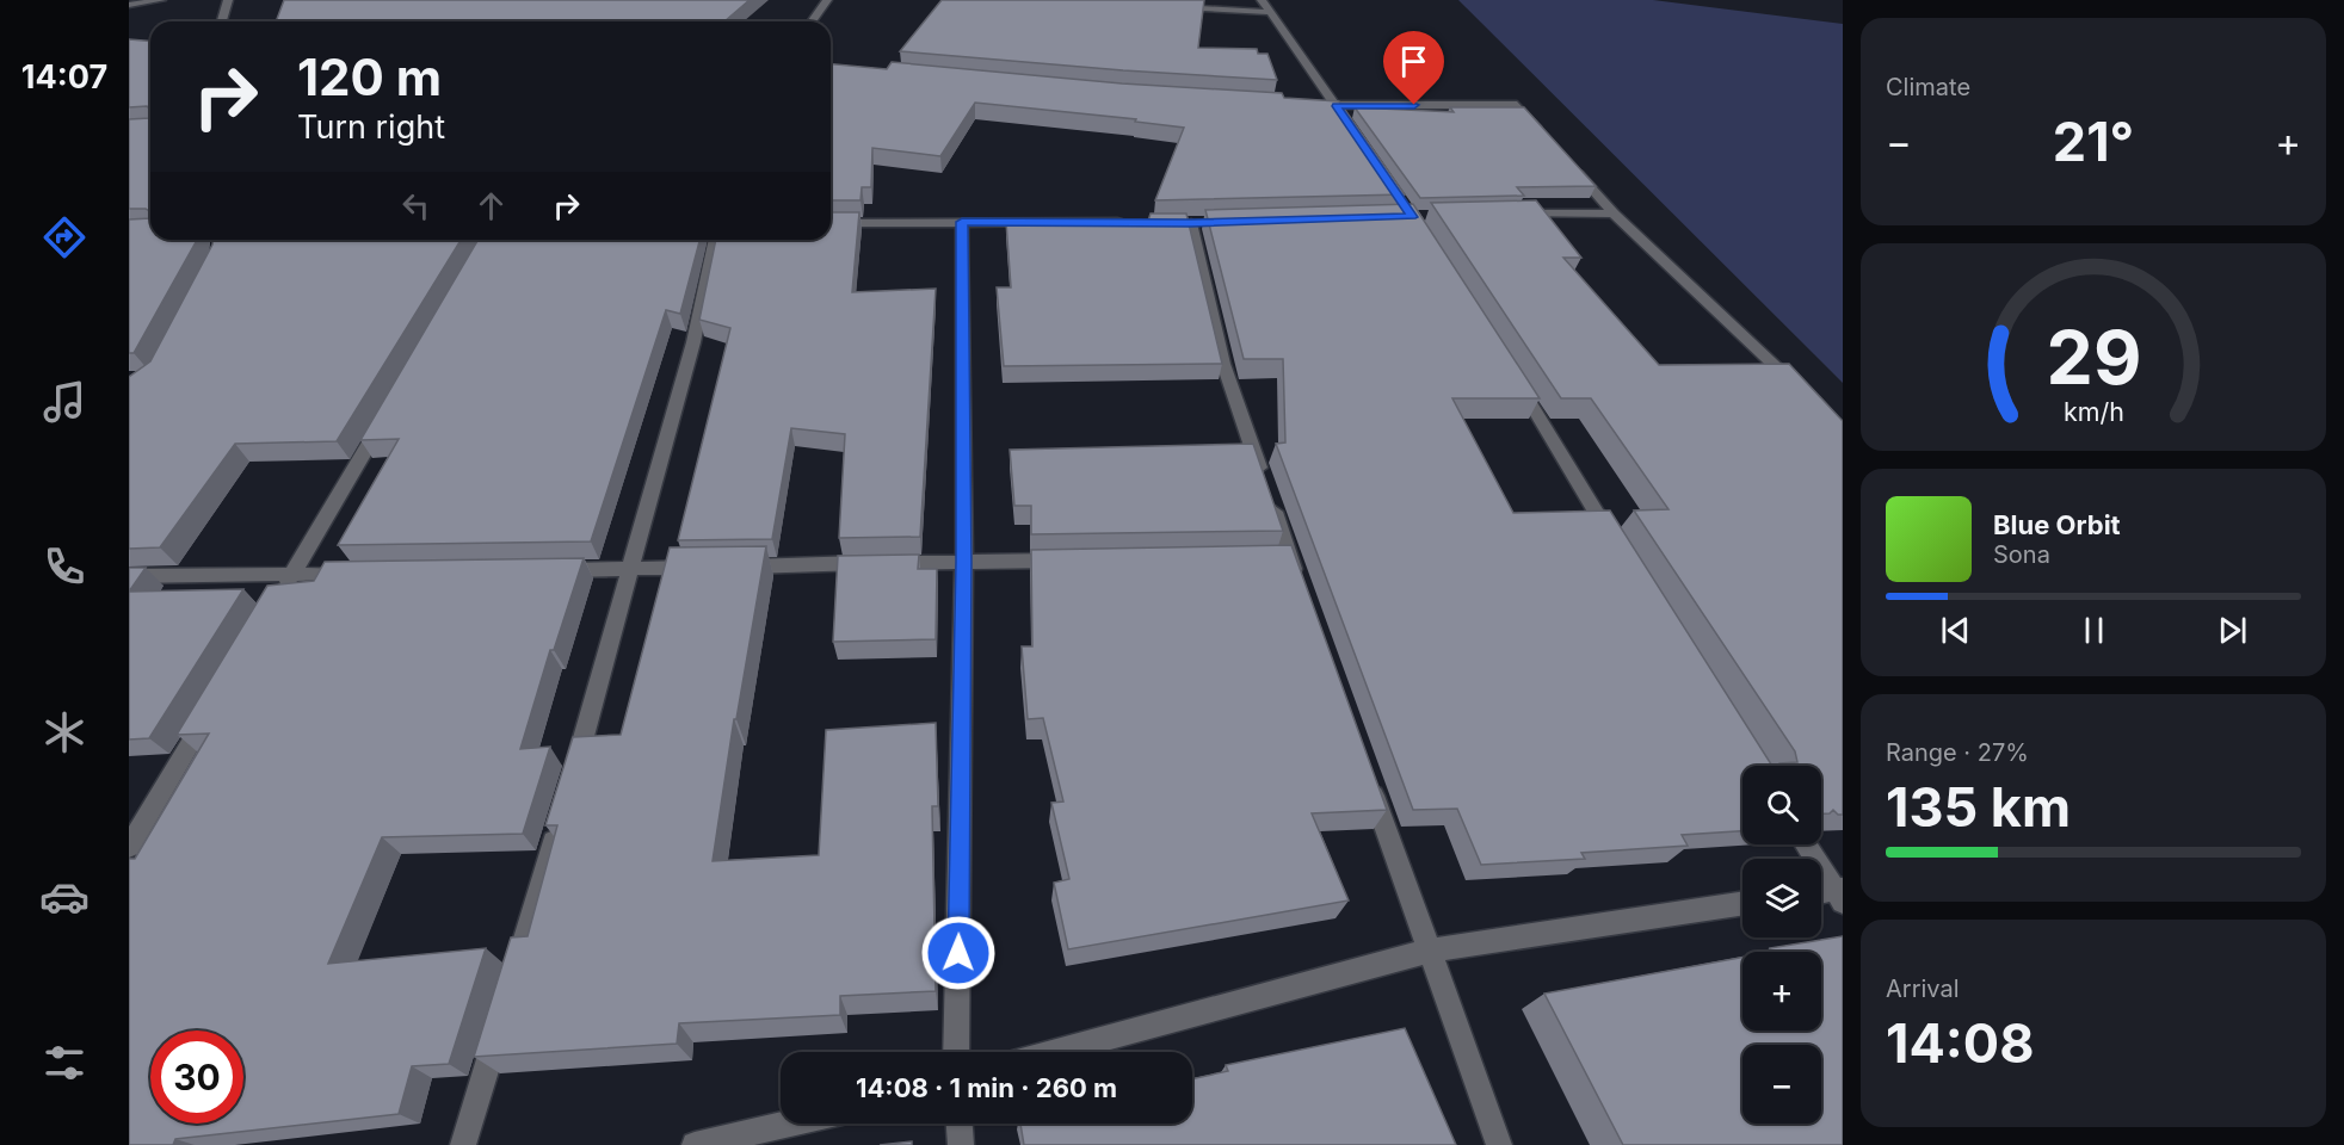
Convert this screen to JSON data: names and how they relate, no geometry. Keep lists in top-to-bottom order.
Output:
{
  "page": {
    "tabs": "14:07",
    "tile": [
      "Climate",
      ["Range · 27%", "135 km"],
      ["Arrival", "14:08"]
    ],
    "turn": ["120 m", "Turn right"],
    "heat": ["−", "21°", "+"],
    "song": ["Blue Orbit", "Sona"],
    "map_buttons": ["+", "−"],
    "limit": "30",
    "trip": "14:08 · 1 min · 260 m",
    "gauge": ["29", "km/h"]
  }
}
